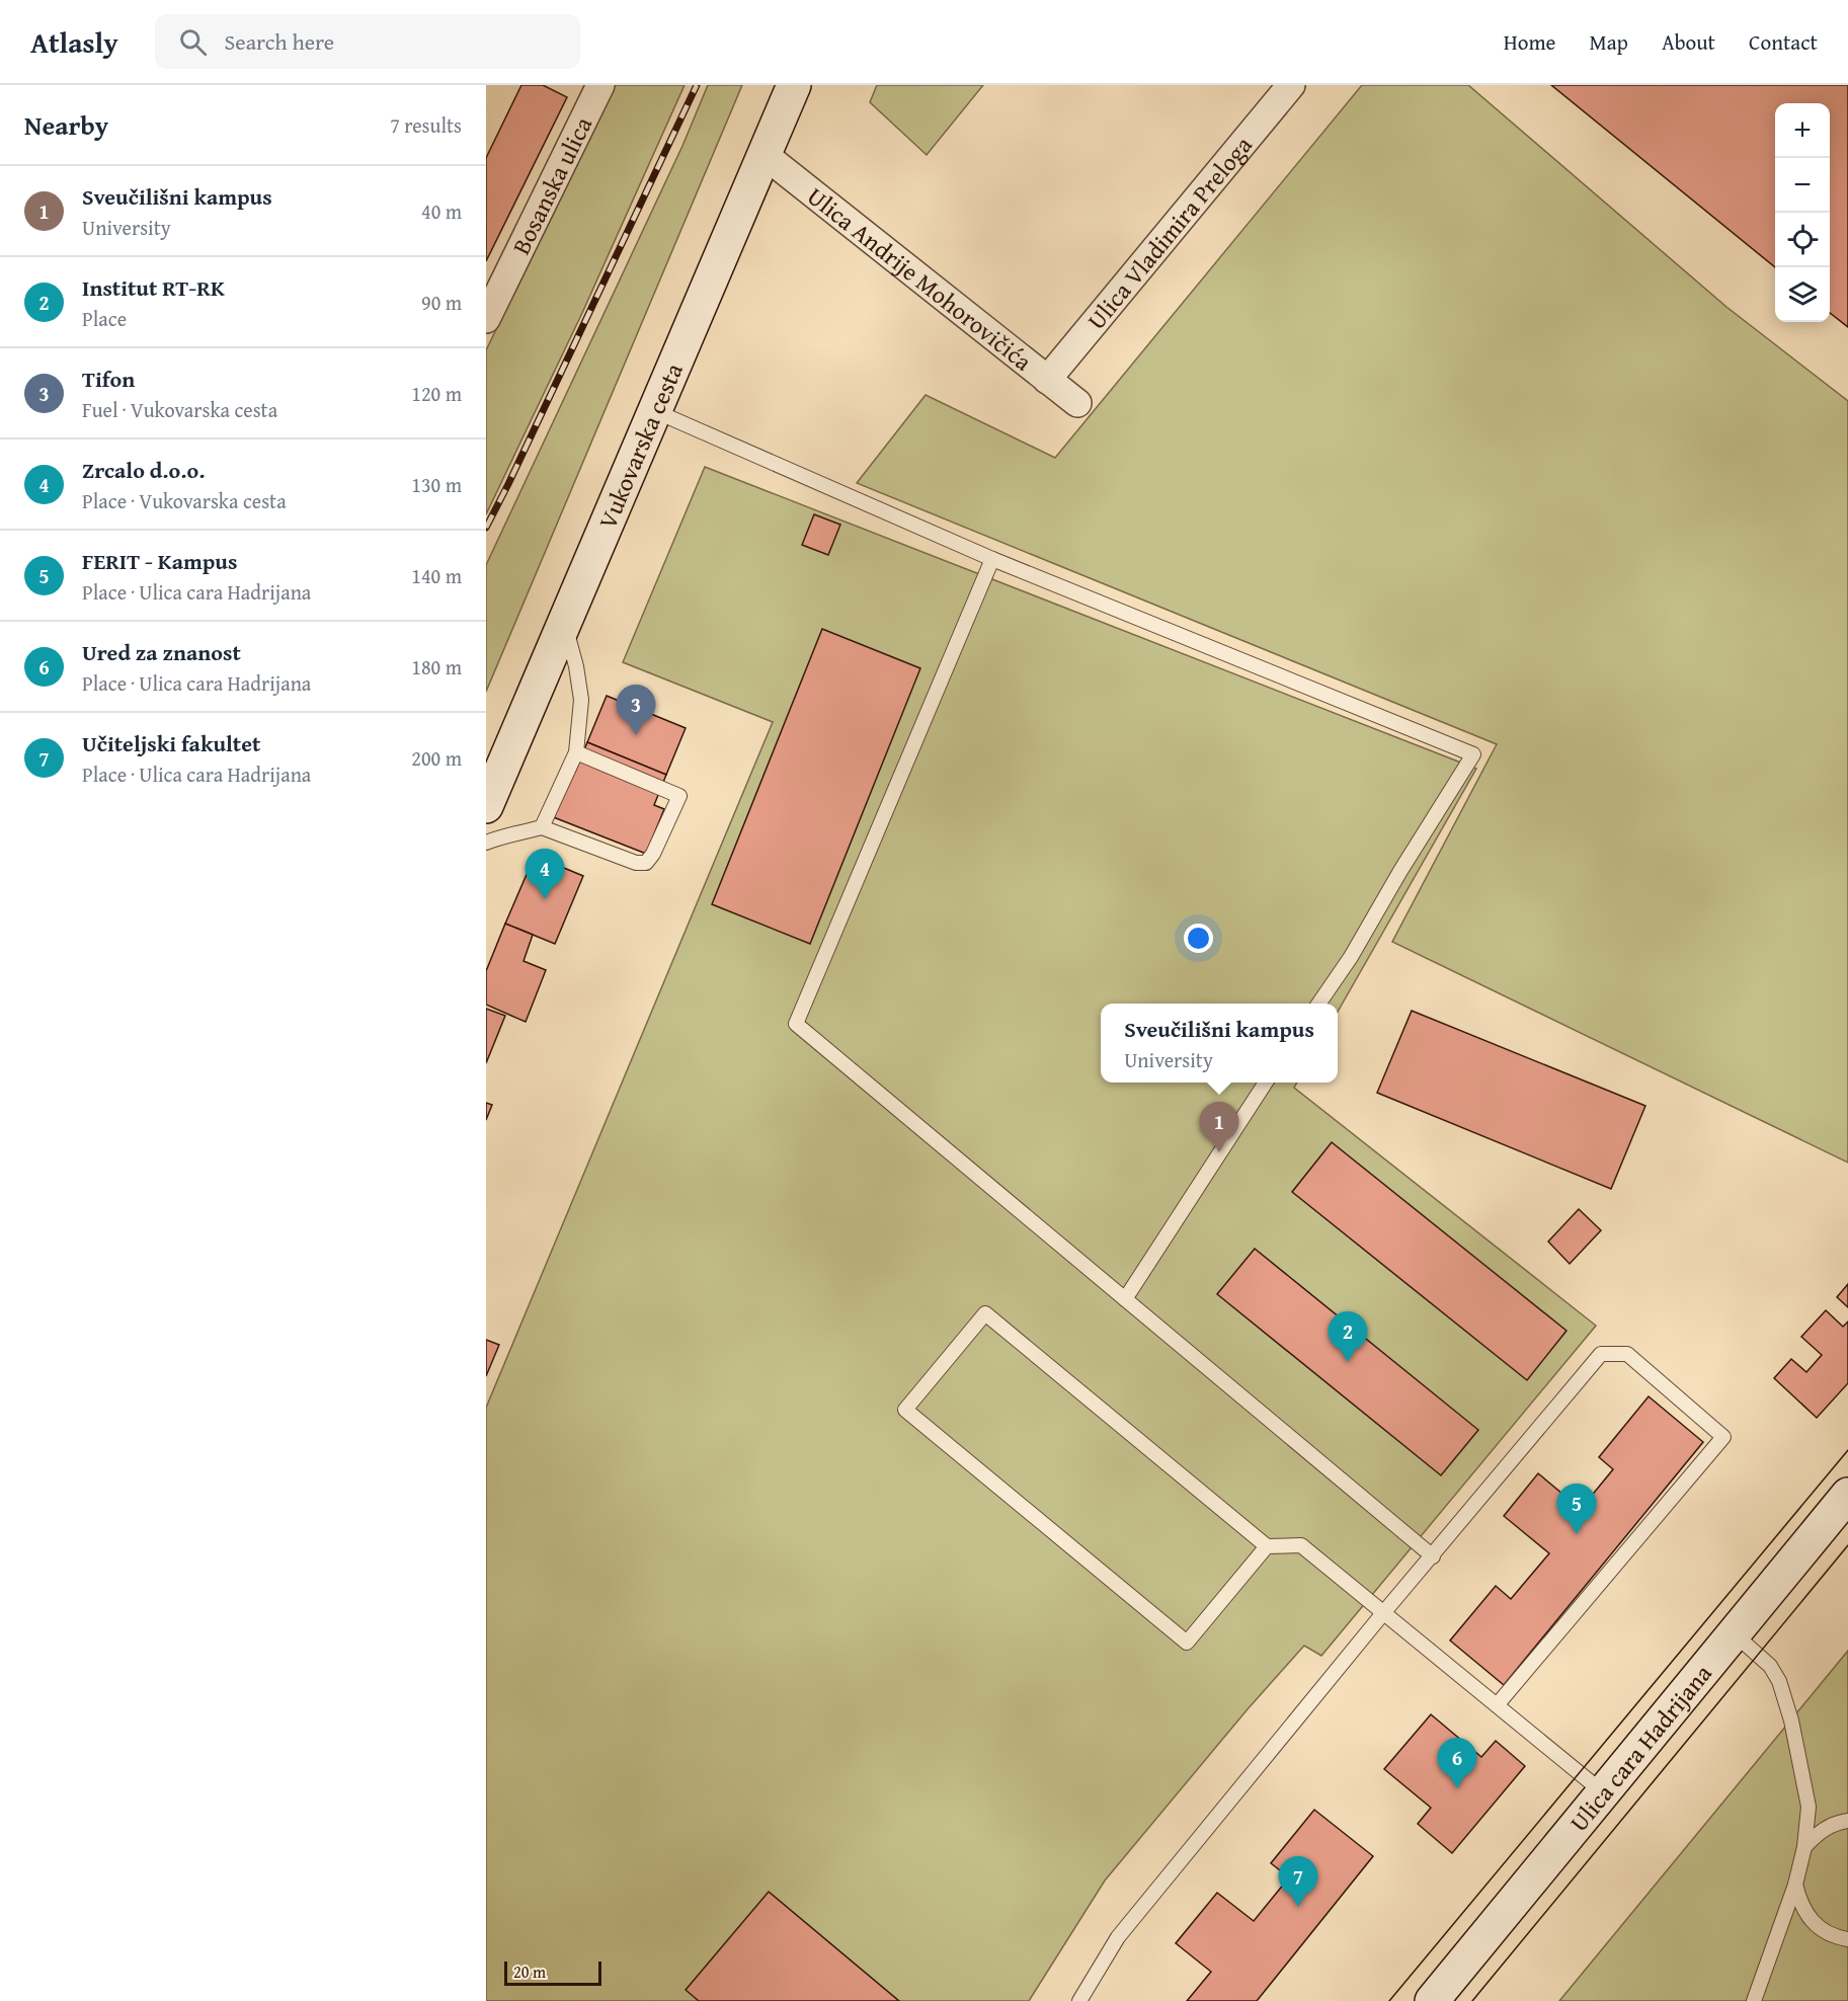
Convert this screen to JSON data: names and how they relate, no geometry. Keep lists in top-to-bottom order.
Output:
{
  "streets": {
    "main road": ["Vukovarska cesta", "Ulica cara Hadrijana"],
    "street": ["Bosanska ulica", "Ulica Vladimira Preloga", "Ulica Andrije Mohorovičića"]
  },
  "crossings": [
    ["Ulica Vladimira Preloga", "Ulica Andrije Mohorovičića"],
    ["Ulica Andrije Mohorovičića", "Vukovarska cesta"]
  ],
  "scale_bar": "20 m",
  "page": {
    "header": "Atlasly",
    "search": "Search here",
    "nav": [
      "Home",
      "Map",
      "About",
      "Contact"
    ],
    "heading": ["Nearby", "7 results"],
    "map_buttons": ["+", "−"],
    "list": [
      {
        "mark": "1",
        "name": "Sveučilišni kampus",
        "note": "University",
        "value": "40 m"
      },
      {
        "mark": "2",
        "name": "Institut RT-RK",
        "note": "Place",
        "value": "90 m"
      },
      {
        "mark": "3",
        "name": "Tifon",
        "note": "Fuel · Vukovarska cesta",
        "value": "120 m"
      },
      {
        "mark": "4",
        "name": "Zrcalo d.o.o.",
        "note": "Place · Vukovarska cesta",
        "value": "130 m"
      },
      {
        "mark": "5",
        "name": "FERIT - Kampus",
        "note": "Place · Ulica cara Hadrijana",
        "value": "140 m"
      },
      {
        "mark": "6",
        "name": "Ured za znanost",
        "note": "Place · Ulica cara Hadrijana",
        "value": "180 m"
      },
      {
        "mark": "7",
        "name": "Učiteljski fakultet",
        "note": "Place · Ulica cara Hadrijana",
        "value": "200 m"
      }
    ],
    "pins": [
      "3",
      "4",
      "1",
      "2",
      "5",
      "6",
      "7"
    ],
    "popup": ["Sveučilišni kampus", "University"],
    "scale": "20 m"
  }
}
